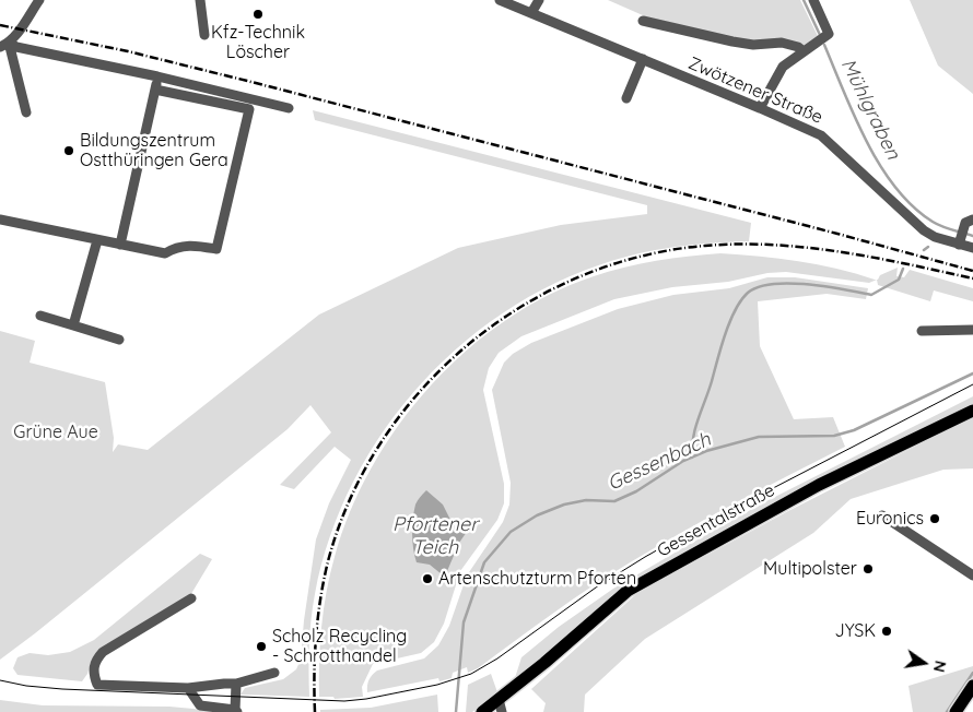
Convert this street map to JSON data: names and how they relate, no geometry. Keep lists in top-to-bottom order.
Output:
{
  "streets": {
    "main road": ["Gessentalstraße"],
    "street": ["Zwötzener Straße"]
  },
  "water": ["Mühlgraben", "Gessenbach", "Pfortener Teich"],
  "parks": ["Grüne Aue"],
  "places": [
    "Kfz-Technik Löscher",
    "Bildungszentrum Ostthüringen Gera",
    "Euronics",
    "Multipolster",
    "Artenschutzturm Pforten",
    "JYSK",
    "Scholz Recycling - Schrotthandel"
  ],
  "north": "right"
}
